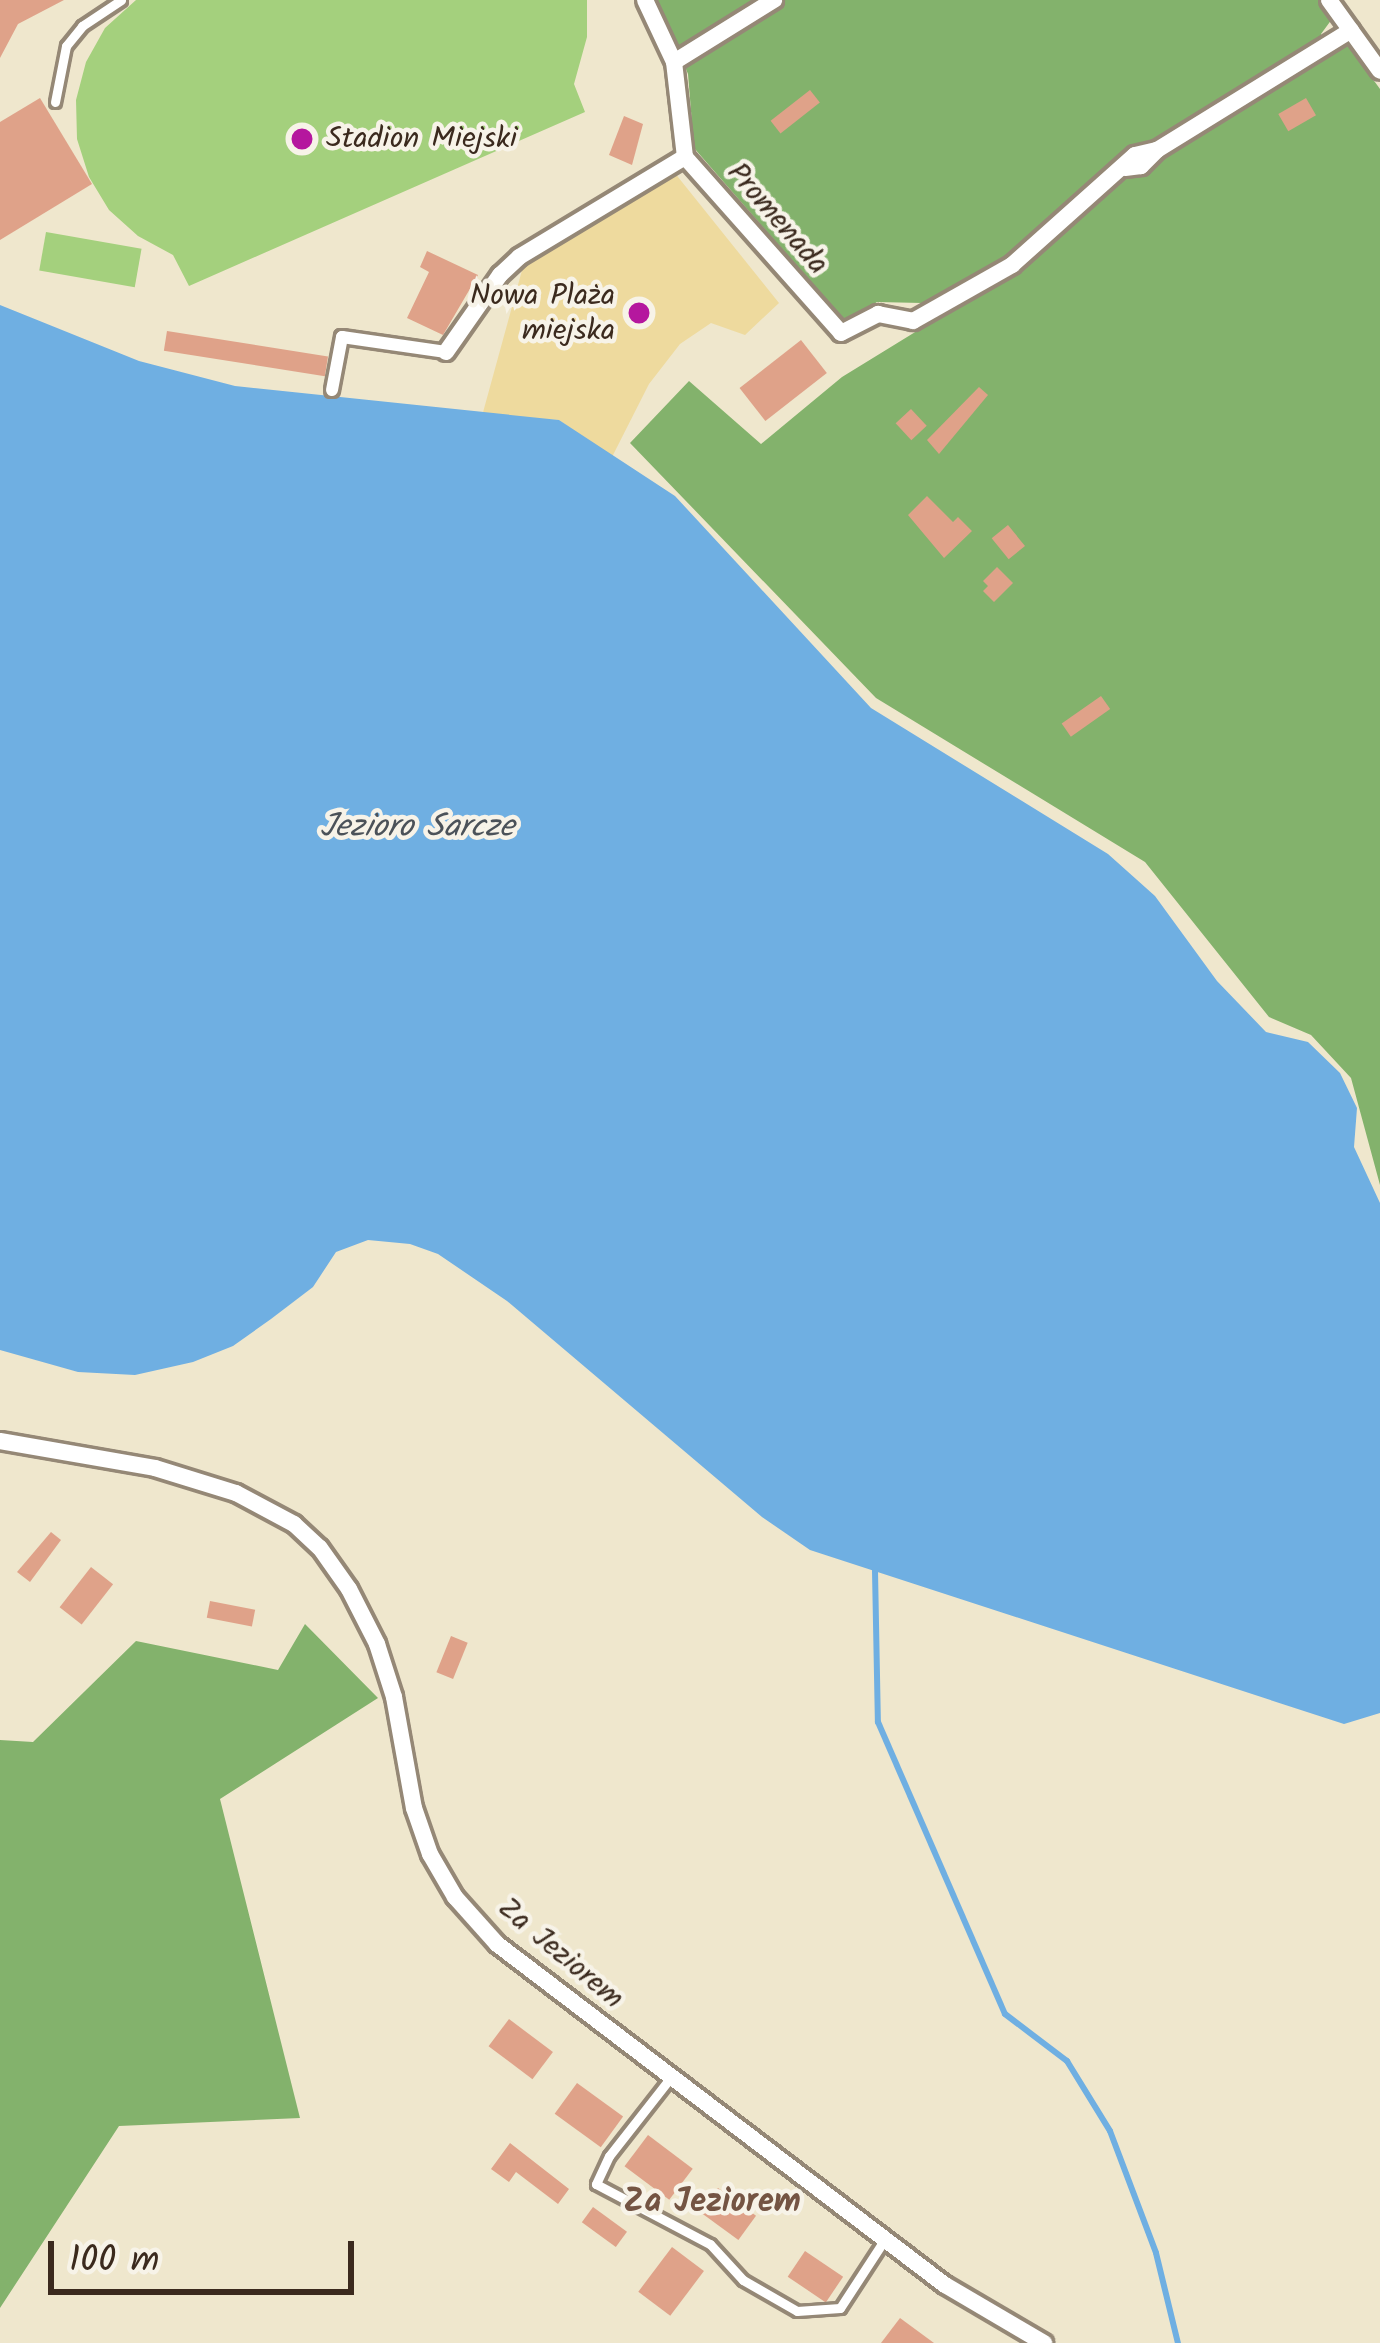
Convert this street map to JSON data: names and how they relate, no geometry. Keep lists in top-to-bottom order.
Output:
{
  "streets": {
    "street": ["Promenada", "Za Jeziorem"]
  },
  "districts": ["Za Jeziorem"],
  "water": ["Jezioro Sarcze"],
  "places": ["Stadion Miejski", "Nowa Plaża miejska"],
  "scale_bar": "100 m"
}
